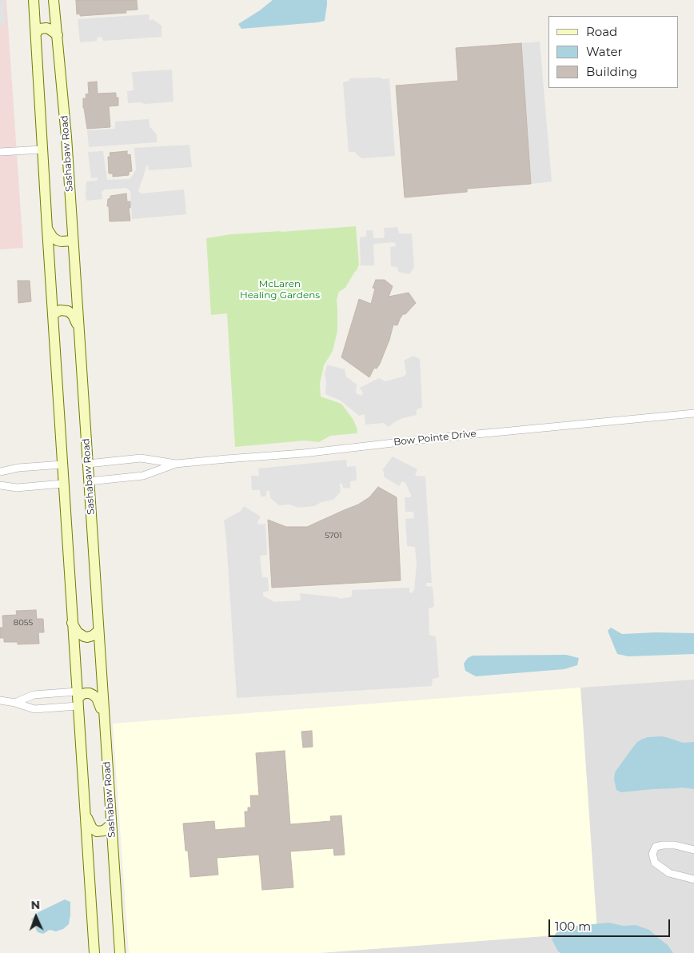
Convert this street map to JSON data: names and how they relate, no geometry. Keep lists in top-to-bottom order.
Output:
{
  "streets": {
    "main road": ["Sashabaw Road"],
    "street": ["Bow Pointe Drive"]
  },
  "crossings": [
    ["Sashabaw Road", "Bow Pointe Drive"]
  ],
  "parks": ["McLaren Healing Gardens"],
  "house_numbers": ["5701", "8055"],
  "legend": ["Road", "Water", "Building"],
  "scale_bar": "100 m",
  "north": "top"
}
